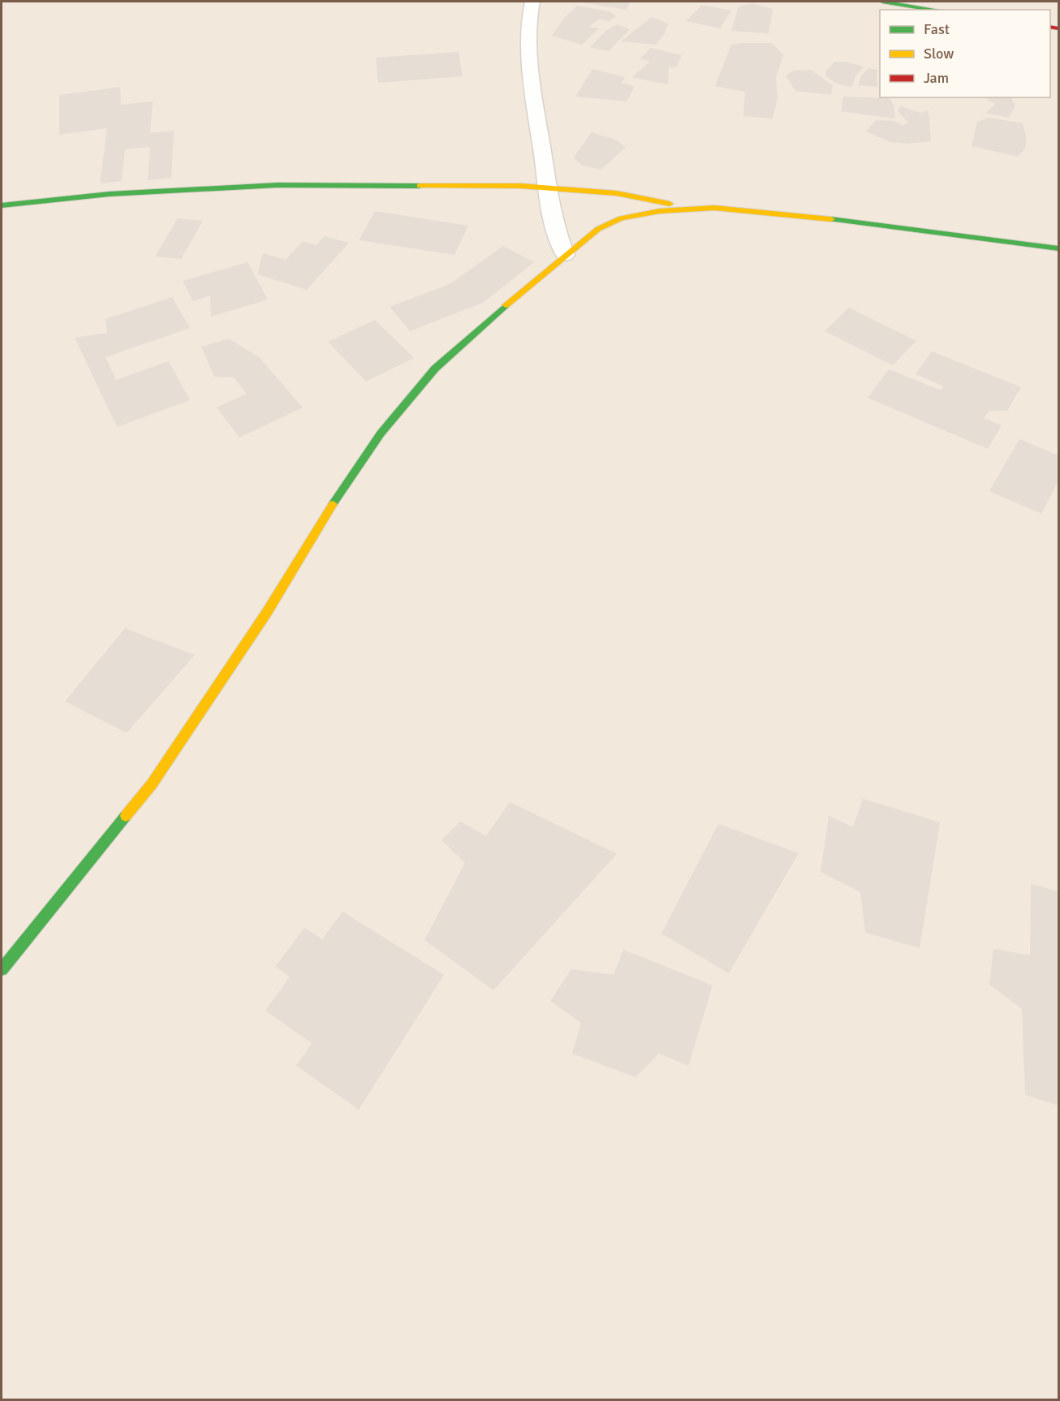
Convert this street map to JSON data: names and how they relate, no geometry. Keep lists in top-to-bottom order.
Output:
{
  "legend": ["Fast", "Slow", "Jam"]
}
